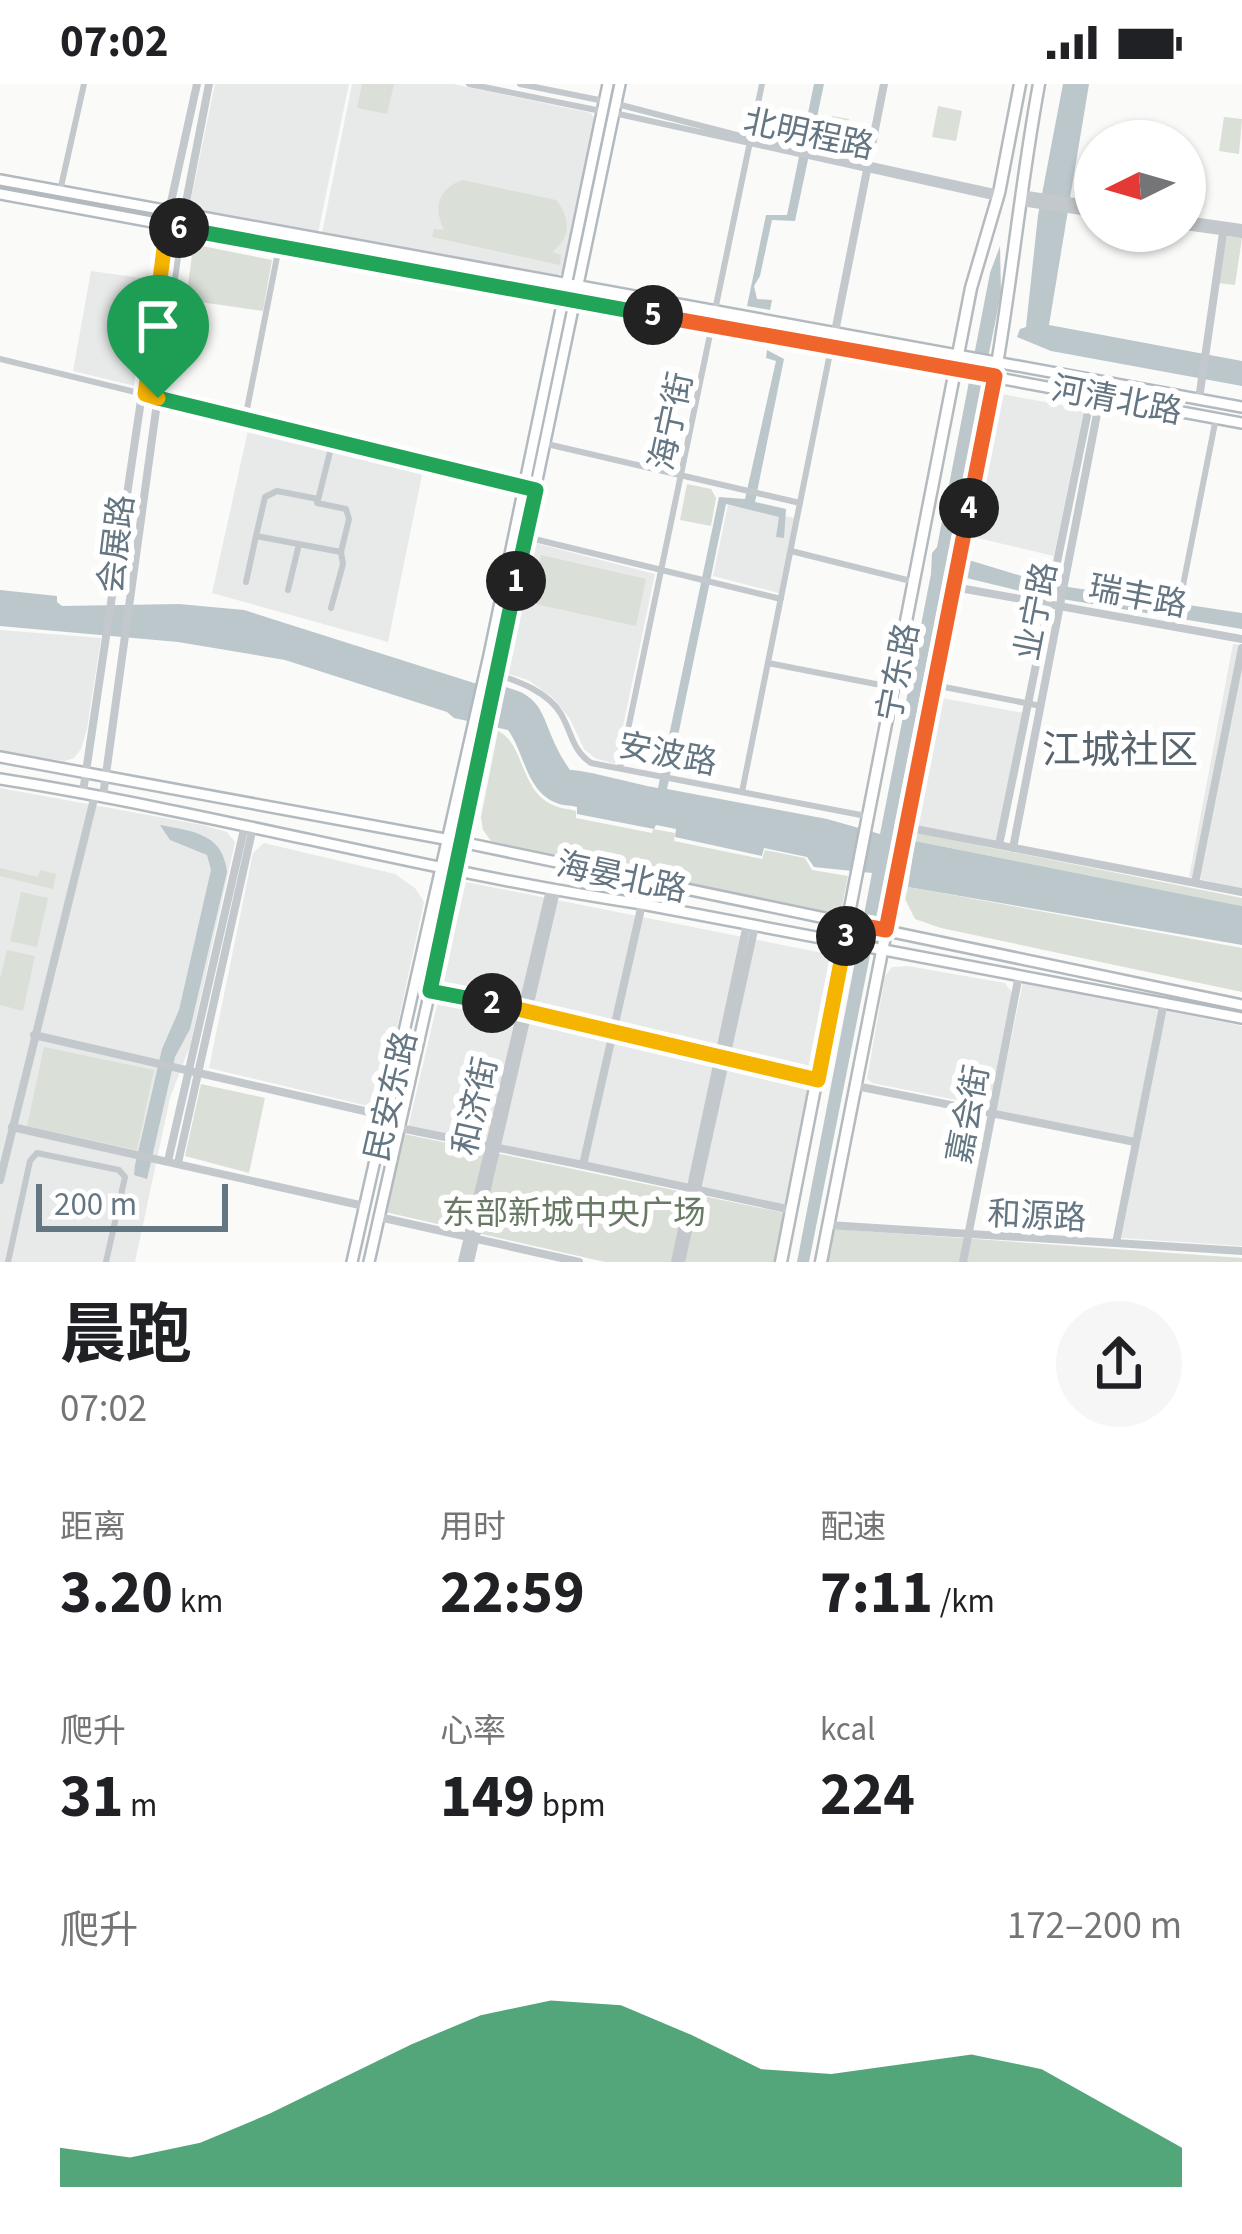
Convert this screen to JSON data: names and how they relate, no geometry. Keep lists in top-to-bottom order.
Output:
{
  "streets": {
    "main road": [
      "河清北路",
      "宁东路",
      "海晏北路",
      "民安东路"
    ],
    "street": [
      "北明程路",
      "海宁街",
      "会展路",
      "瑞丰路",
      "业宁路",
      "安波路",
      "和济街",
      "嘉会街",
      "和源路"
    ]
  },
  "crossings": [
    ["北明程路", "海宁街"],
    ["北明程路", "宁东路"],
    ["河清北路", "海宁街"],
    ["河清北路", "会展路"],
    ["河清北路", "业宁路"],
    ["河清北路", "宁东路"],
    ["海宁街", "安波路"],
    ["会展路", "海晏北路"],
    ["瑞丰路", "业宁路"],
    ["瑞丰路", "宁东路"],
    ["宁东路", "安波路"],
    ["宁东路", "海晏北路"],
    ["宁东路", "和源路"],
    ["海晏北路", "民安东路"],
    ["海晏北路", "和济街"],
    ["海晏北路", "嘉会街"],
    ["嘉会街", "和源路"]
  ],
  "districts": ["江城社区"],
  "parks": ["东部新城中央广场"],
  "scale_bar": "200 m",
  "north": "left",
  "page": {
    "status": "07:02",
    "pins": [
      "6",
      "5",
      "4",
      "1",
      "3",
      "2"
    ],
    "scale": "200 m",
    "heading": ["晨跑", "07:02"],
    "stats": [
      ["距离", "3.20 km"],
      ["用时", "22:59"],
      ["配速", "7:11 /km"],
      ["爬升", "31 m"],
      ["心率", "149 bpm"],
      ["kcal", "224"]
    ],
    "chart": ["爬升", "172–200 m"]
  }
}
